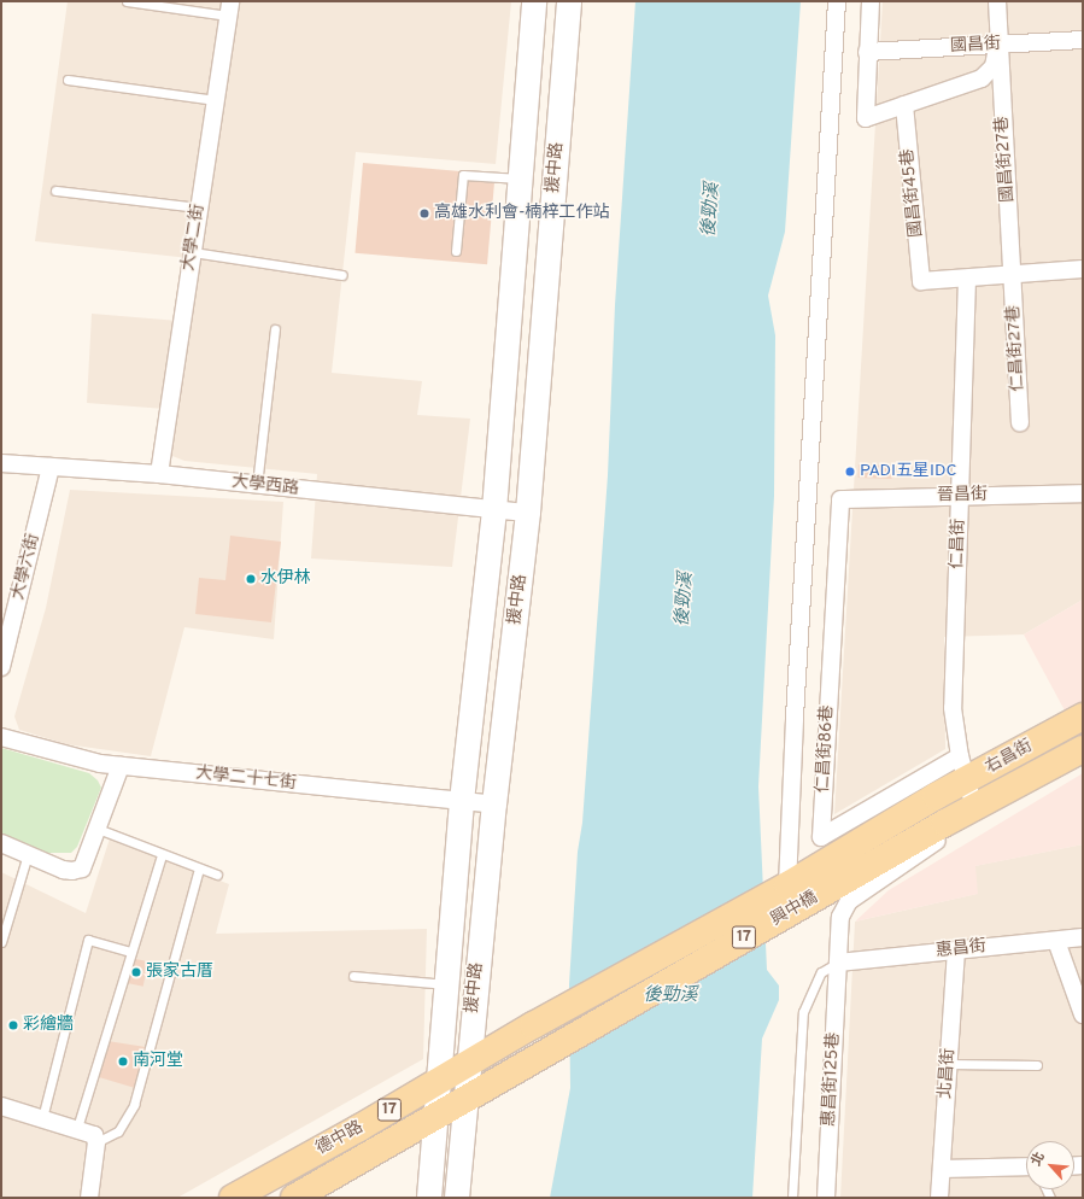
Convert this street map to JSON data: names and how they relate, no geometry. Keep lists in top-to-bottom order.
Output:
{
  "streets": {
    "main road": [
      "右昌街",
      "興中橋",
      "17",
      "德中路"
    ],
    "street": [
      "國昌街",
      "國昌街27巷",
      "援中路",
      "國昌街45巷",
      "大學二街",
      "仁昌街27巷",
      "大學西路",
      "晉昌街",
      "仁昌街",
      "大學六街",
      "仁昌街86巷",
      "大學二十七街",
      "惠昌街",
      "北昌街",
      "惠昌街125巷"
    ]
  },
  "crossings": [
    ["國昌街", "國昌街27巷"],
    ["國昌街27巷", "仁昌街27巷"],
    ["援中路", "大學西路"],
    ["援中路", "大學二十七街"],
    ["援中路", "德中路"],
    ["國昌街45巷", "仁昌街"],
    ["大學二街", "大學西路"],
    ["大學西路", "大學六街"],
    ["晉昌街", "仁昌街"],
    ["晉昌街", "仁昌街86巷"],
    ["仁昌街", "仁昌街86巷"],
    ["仁昌街", "右昌街"],
    ["仁昌街", "惠昌街125巷"],
    ["右昌街", "興中橋"],
    ["右昌街", "惠昌街125巷"],
    ["興中橋", "德中路"],
    ["惠昌街", "北昌街"],
    ["惠昌街", "惠昌街125巷"]
  ],
  "water": ["後勁溪"],
  "places": [
    "高雄水利會-楠梓工作站",
    "PADI五星IDC",
    "水伊林",
    "張家古厝",
    "彩繪牆",
    "南河堂"
  ],
  "north": "top left"
}
